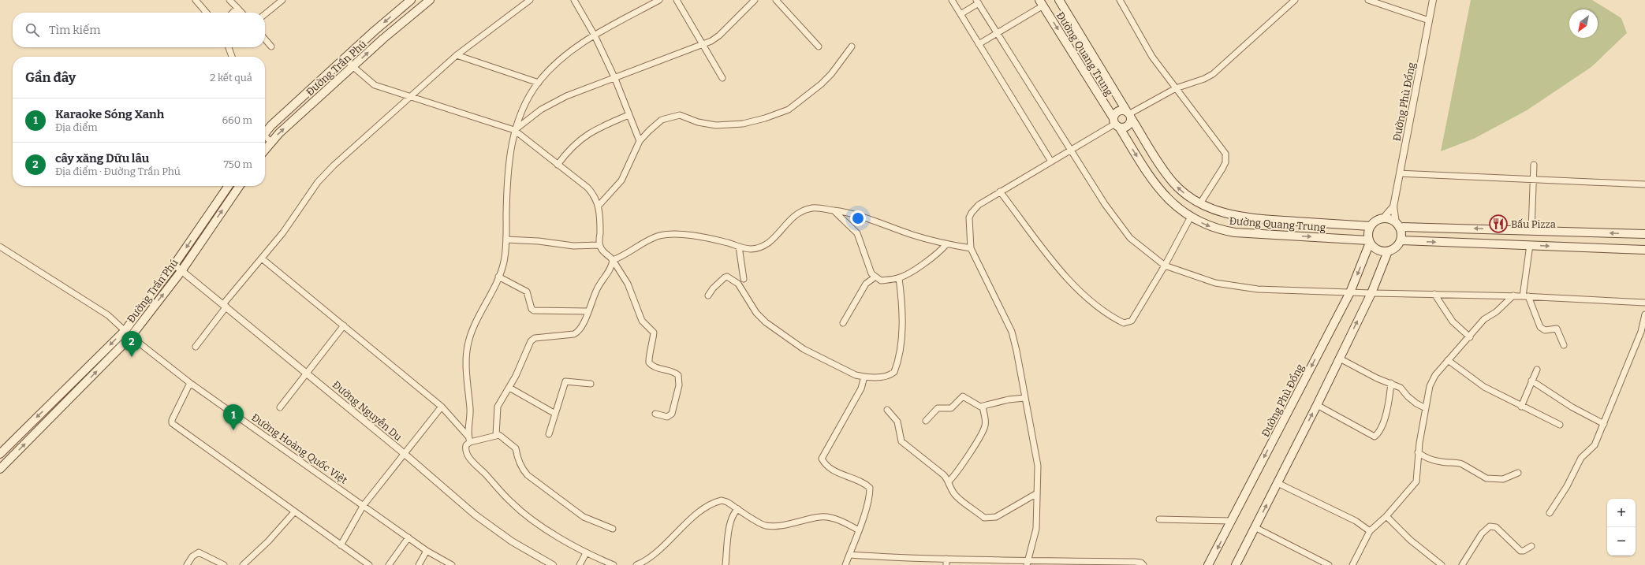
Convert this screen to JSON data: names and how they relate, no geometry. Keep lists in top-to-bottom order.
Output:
{
  "streets": {
    "main road": ["Đường Quang Trung", "Đường Trần Phú", "Đường Phù Đổng"],
    "street": ["Đường Nguyễn Du", "Đường Hoàng Quốc Việt"]
  },
  "crossings": [
    ["Đường Quang Trung", "Đường Phù Đổng"],
    ["Đường Trần Phú", "Đường Nguyễn Du"],
    ["Đường Trần Phú", "Đường Hoàng Quốc Việt"]
  ],
  "one_way": ["Đường Phù Đổng"],
  "places": {
    "restaurant": ["Bấu Pizza"]
  },
  "north": "bottom left",
  "page": {
    "search": "Tìm kiếm",
    "heading": ["Gần đây", "2 kết quả"],
    "list": [
      {
        "mark": "1",
        "name": "Karaoke Sóng Xanh",
        "note": "Địa điểm",
        "value": "660 m"
      },
      {
        "mark": "2",
        "name": "cây xăng Dữu lâu",
        "note": "Địa điểm · Đường Trần Phú",
        "value": "750 m"
      }
    ],
    "pins": ["2", "1"],
    "map_buttons": ["+", "−"]
  }
}
